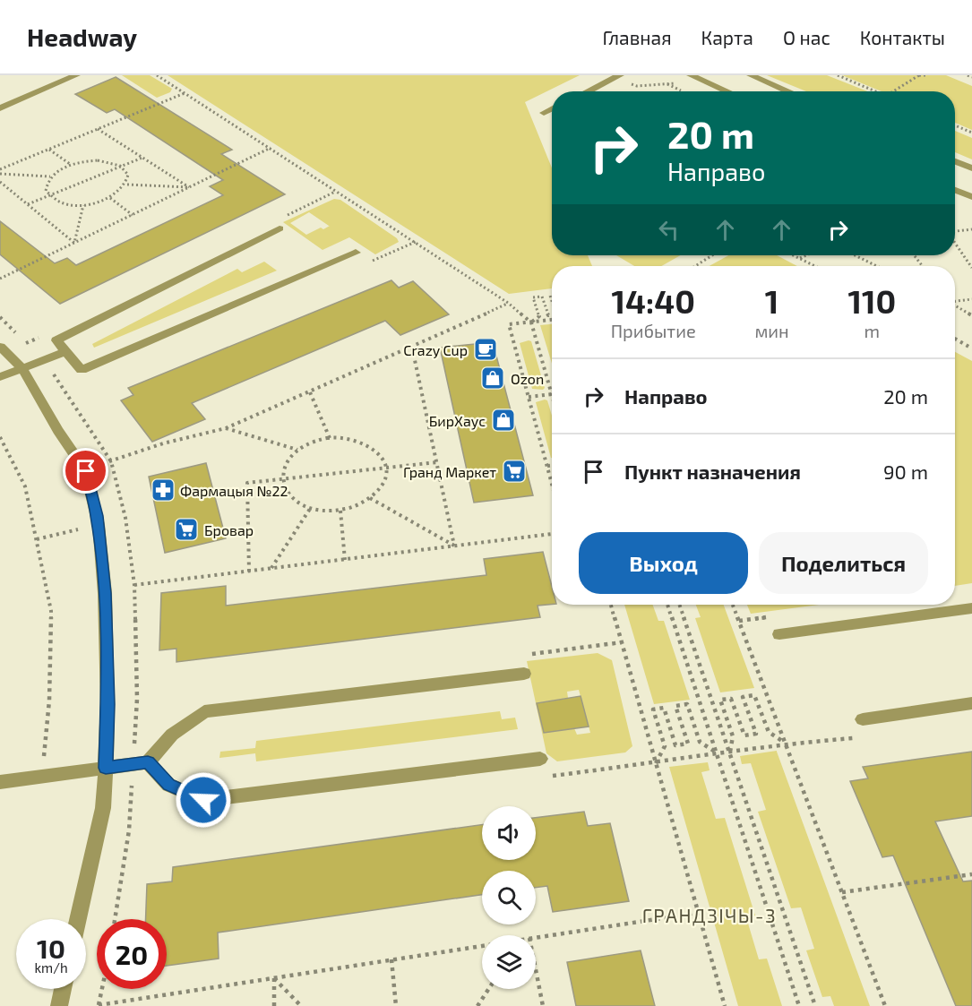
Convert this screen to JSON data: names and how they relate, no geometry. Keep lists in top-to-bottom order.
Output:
{
  "districts": ["ГРАНДЗІЧЫ-3"],
  "places": {
    "cafe": ["Crazy Cup"],
    "shop": ["Ozon", "БирХаус"],
    "supermarket": ["Гранд Маркет", "Бровар"],
    "pharmacy": ["Фармацыя №22"]
  },
  "page": {
    "header": "Headway",
    "nav": [
      "Главная",
      "Карта",
      "О нас",
      "Контакты"
    ],
    "turn": ["20 m", "Направо"],
    "eta": [
      "14:40",
      "Прибытие",
      "1",
      "мин",
      "110",
      "m"
    ],
    "list": [
      {
        "name": "Направо",
        "value": "20 m"
      },
      {
        "name": "Пункт назначения",
        "value": "90 m"
      }
    ],
    "buttons": ["Выход", "Поделиться"],
    "speed": "10 km/h",
    "limit": "20"
  }
}
